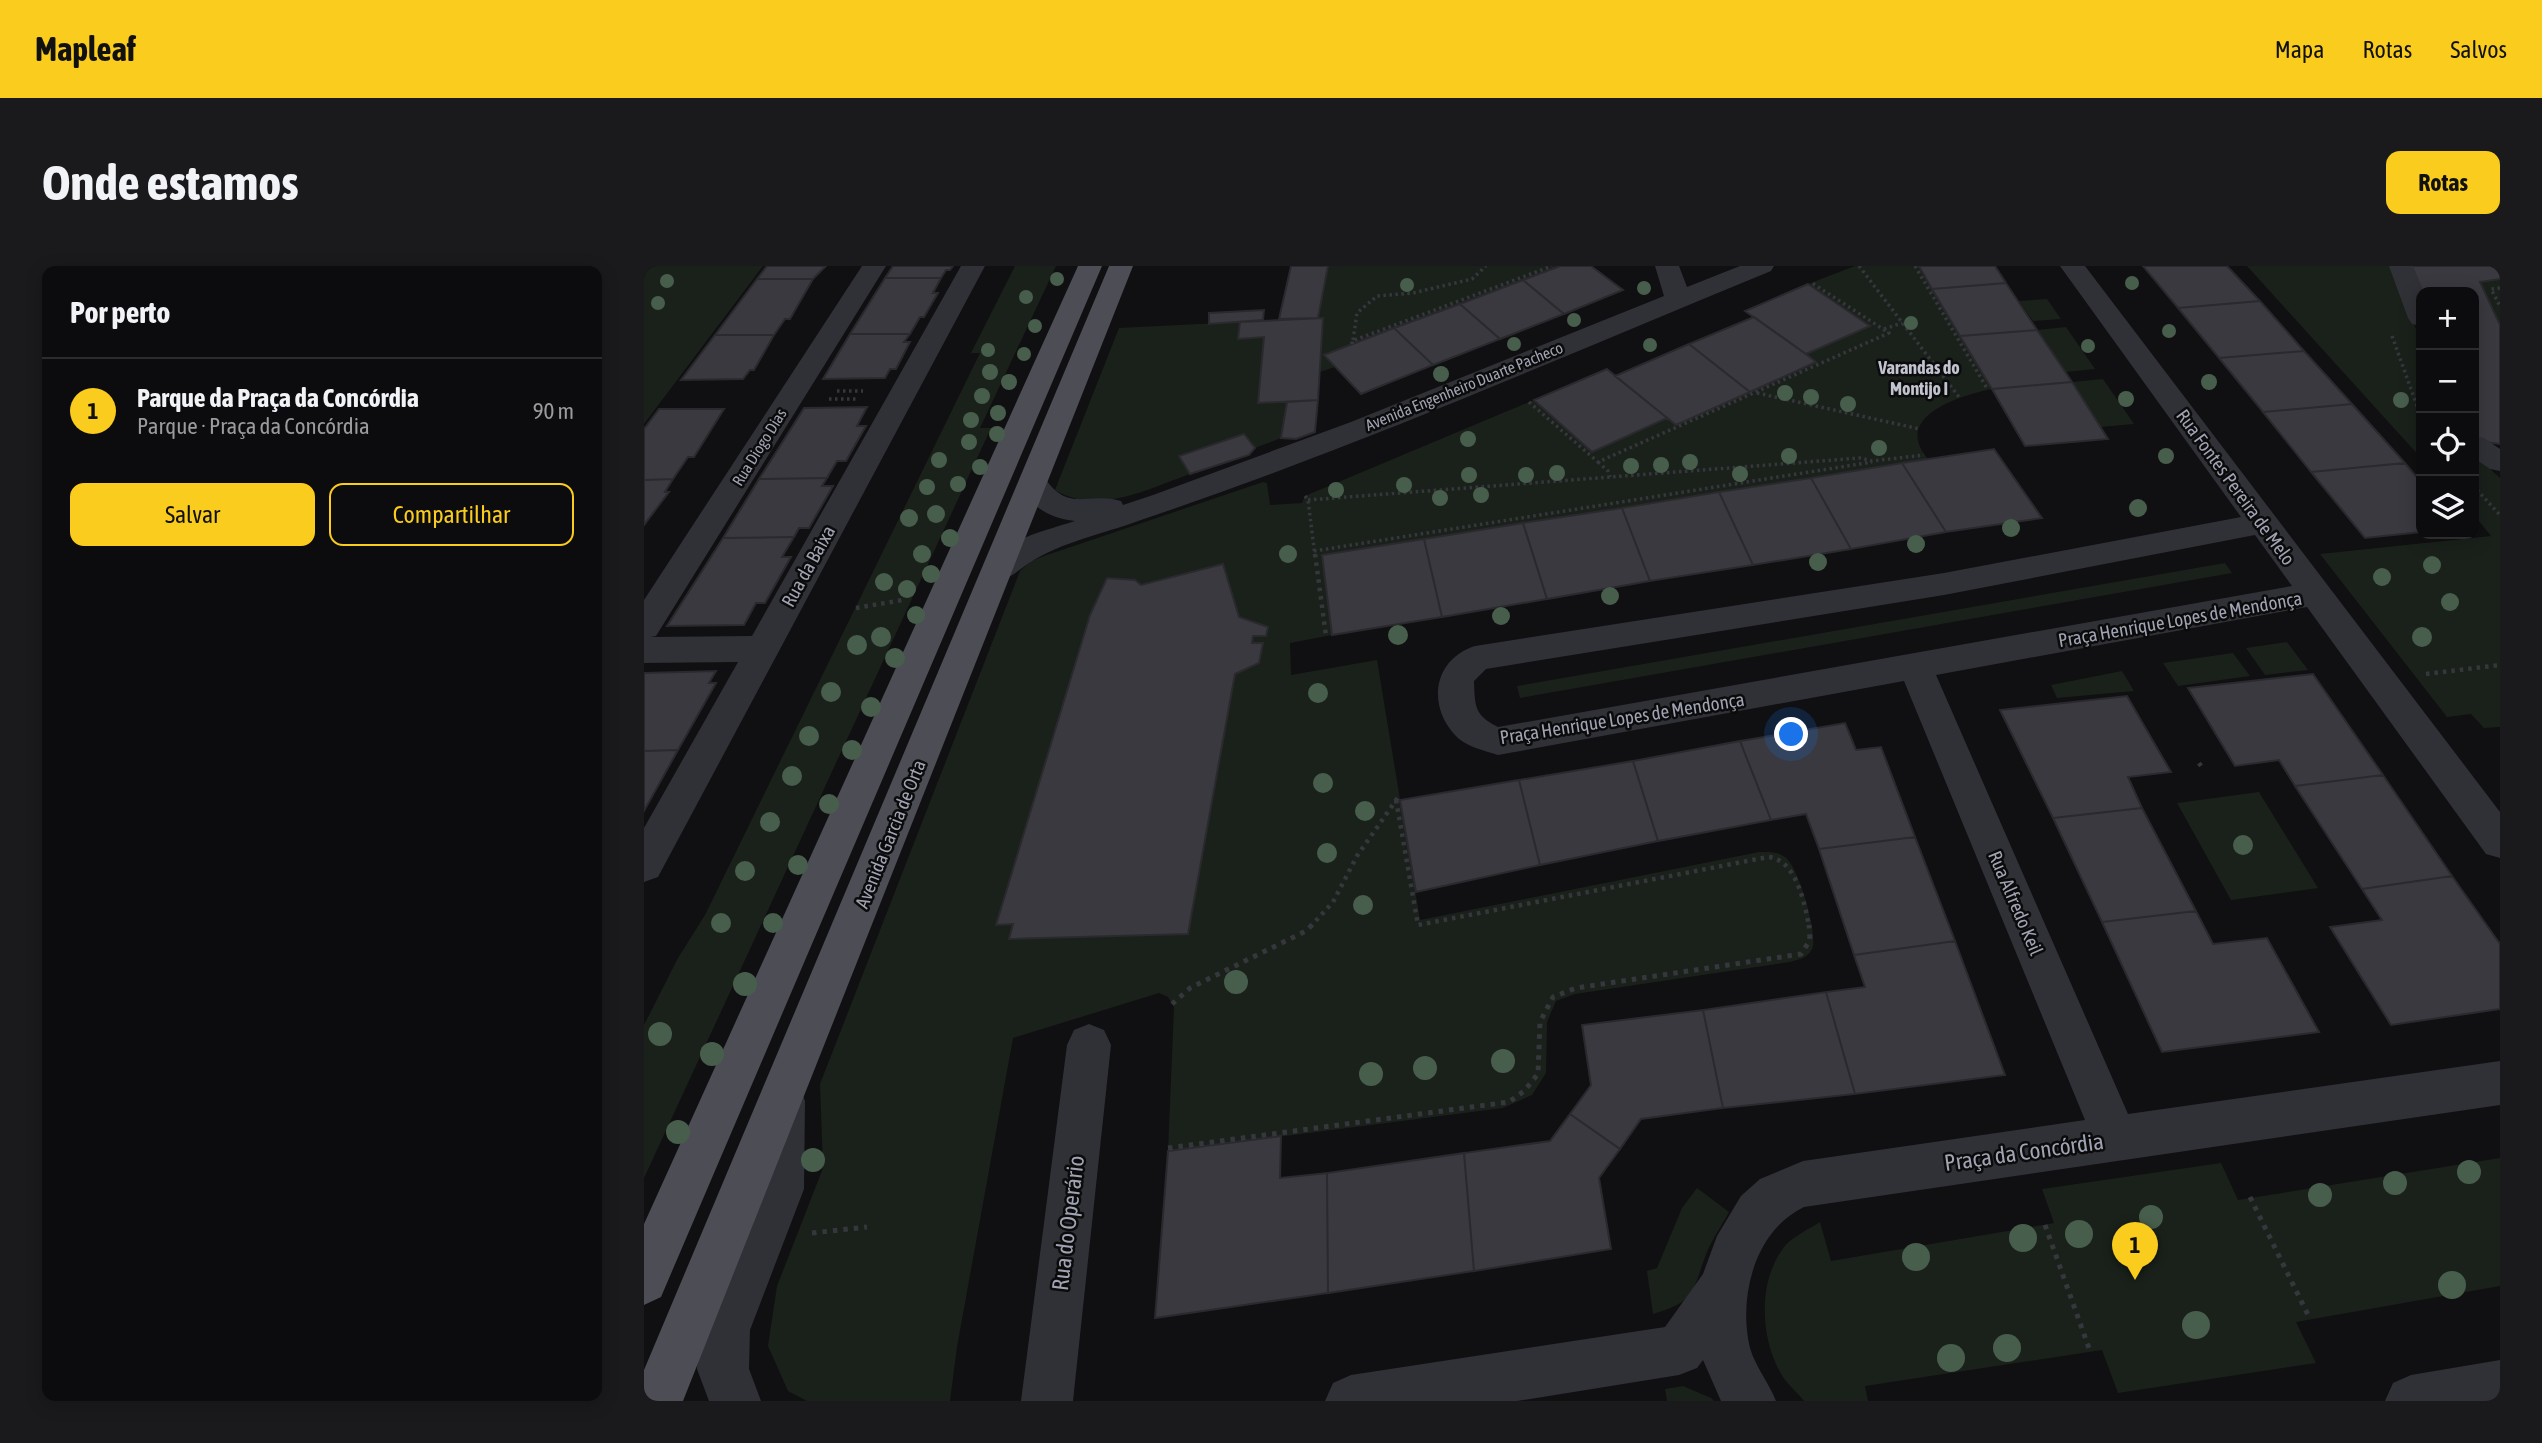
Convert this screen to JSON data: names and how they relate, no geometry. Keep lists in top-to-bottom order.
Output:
{
  "streets": {
    "main road": ["Avenida Garcia de Orta"],
    "street": [
      "Avenida Engenheiro Duarte Pacheco",
      "Rua Diogo Dias",
      "Rua Fontes Pereira de Melo",
      "Rua da Baixa",
      "Praça Henrique Lopes de Mendonça",
      "Rua Alfredo Keil",
      "Praça da Concórdia",
      "Rua do Operário"
    ]
  },
  "crossings": [
    ["Avenida Engenheiro Duarte Pacheco", "Avenida Garcia de Orta"],
    ["Rua Fontes Pereira de Melo", "Praça Henrique Lopes de Mendonça"],
    ["Praça Henrique Lopes de Mendonça", "Rua Alfredo Keil"],
    ["Rua Alfredo Keil", "Praça da Concórdia"]
  ],
  "districts": ["Varandas do Montijo I"],
  "page": {
    "header": "Mapleaf",
    "nav": ["Mapa", "Rotas", "Salvos"],
    "buttons": [
      "Rotas",
      ["Salvar", "Compartilhar"]
    ],
    "title": "Onde estamos",
    "heading": "Por perto",
    "map_buttons": ["+", "−"],
    "list": [
      {
        "mark": "1",
        "name": "Parque da Praça da Concórdia",
        "note": "Parque · Praça da Concórdia",
        "value": "90 m"
      }
    ],
    "pins": "1"
  }
}
